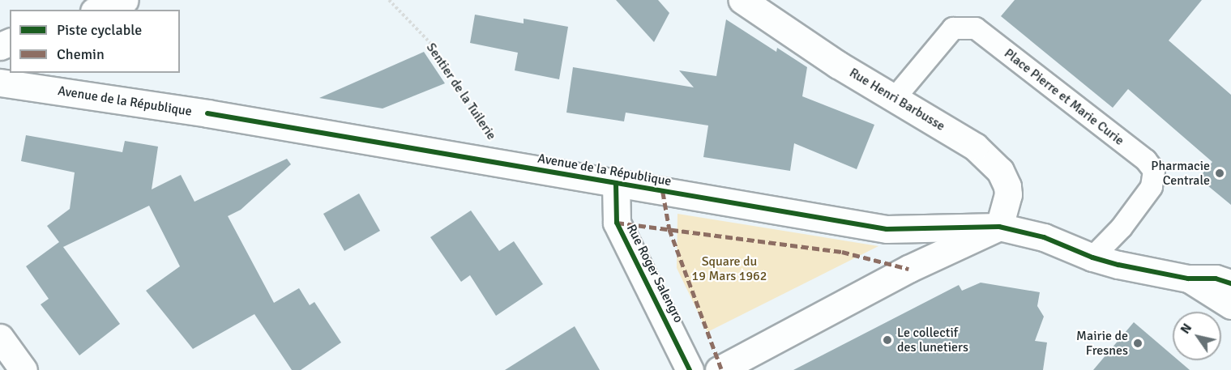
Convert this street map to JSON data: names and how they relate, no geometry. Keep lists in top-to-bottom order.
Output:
{
  "streets": {
    "street": ["Rue Henri Barbusse", "Avenue de la République", "Rue Roger Salengro"],
    "lane": ["Place Pierre et Marie Curie"],
    "path": ["Sentier de la Tuilerie"]
  },
  "crossings": [
    ["Sentier de la Tuilerie", "Avenue de la République"],
    ["Place Pierre et Marie Curie", "Rue Henri Barbusse"],
    ["Rue Henri Barbusse", "Avenue de la République"],
    ["Avenue de la République", "Rue Roger Salengro"]
  ],
  "parks": ["Square du 19 Mars 1962"],
  "places": ["Pharmacie Centrale", "Le collectif des lunetiers", "Mairie de Fresnes"],
  "legend": ["Piste cyclable", "Chemin"],
  "north": "top left"
}
